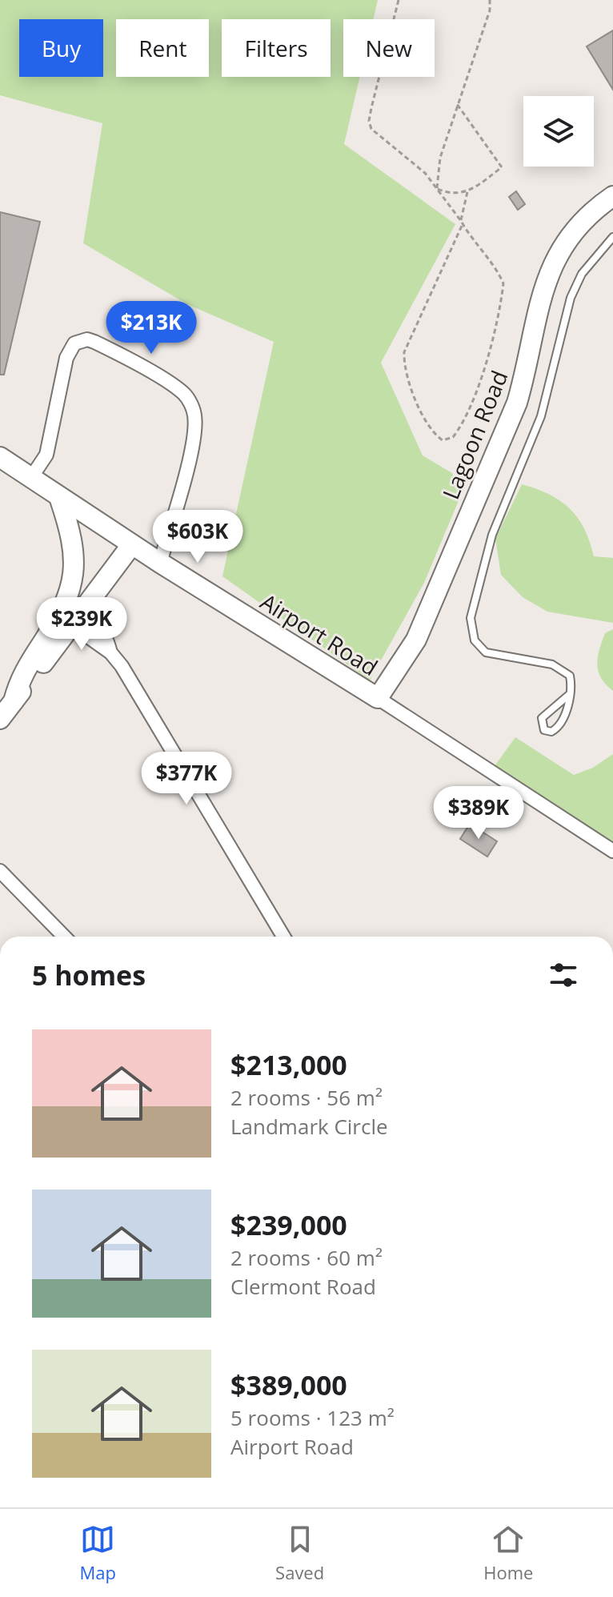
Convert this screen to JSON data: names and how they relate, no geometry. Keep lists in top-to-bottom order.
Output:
{
  "streets": {
    "street": ["Lagoon Road", "Airport Road"]
  },
  "crossings": [
    ["Lagoon Road", "Airport Road"]
  ],
  "page": {
    "chip": [
      "Buy",
      "Rent",
      "Filters",
      "New"
    ],
    "price": [
      "$213K",
      "$603K",
      "$239K",
      "$377K",
      "$389K"
    ],
    "heading": "5 homes",
    "list": [
      {
        "name": "$213,000",
        "note": "2 rooms · 56 m² · Landmark Circle"
      },
      {
        "name": "$239,000",
        "note": "2 rooms · 60 m² · Clermont Road"
      },
      {
        "name": "$389,000",
        "note": "5 rooms · 123 m² · Airport Road"
      }
    ],
    "tabs": ["Map", "Saved", "Home"]
  }
}
